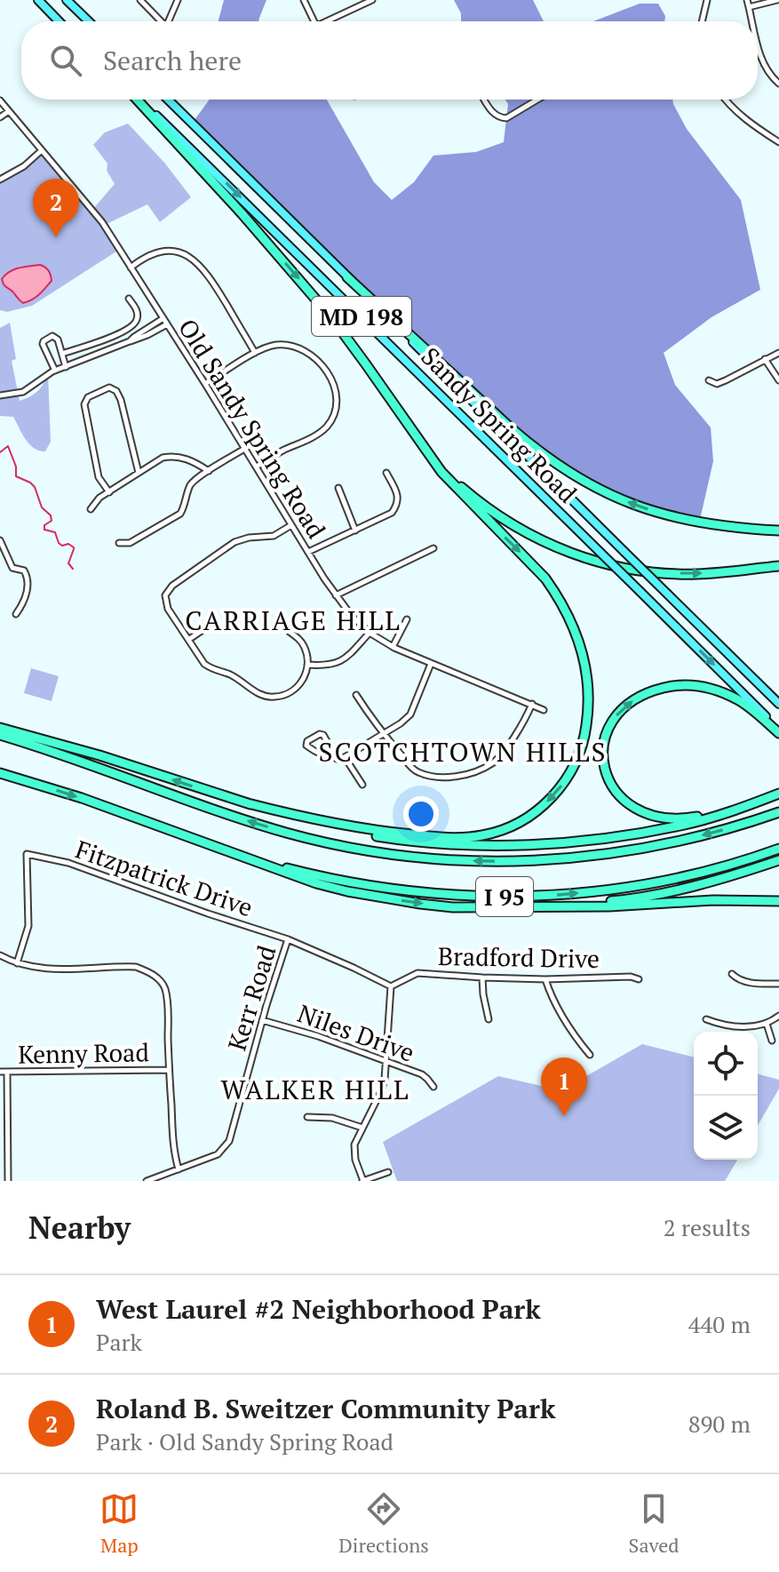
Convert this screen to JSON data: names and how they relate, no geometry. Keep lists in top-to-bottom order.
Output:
{
  "streets": {
    "highway": ["I 95"],
    "main road": ["MD 198", "Sandy Spring Road"],
    "street": [
      "Old Sandy Spring Road",
      "Fitzpatrick Drive",
      "Bradford Drive",
      "Kerr Road",
      "Niles Drive",
      "Kenny Road"
    ]
  },
  "crossings": [
    ["Fitzpatrick Drive", "Bradford Drive"],
    ["Fitzpatrick Drive", "Kerr Road"],
    ["Kerr Road", "Niles Drive"]
  ],
  "districts": ["CARRIAGE HILL", "SCOTCHTOWN HILLS", "WALKER HILL"],
  "page": {
    "search": "Search here",
    "pins": ["2", "1"],
    "heading": ["Nearby", "2 results"],
    "list": [
      {
        "mark": "1",
        "name": "West Laurel #2 Neighborhood Park",
        "note": "Park",
        "value": "440 m"
      },
      {
        "mark": "2",
        "name": "Roland B. Sweitzer Community Park",
        "note": "Park · Old Sandy Spring Road",
        "value": "890 m"
      }
    ],
    "nav": ["Map", "Directions", "Saved"]
  }
}
